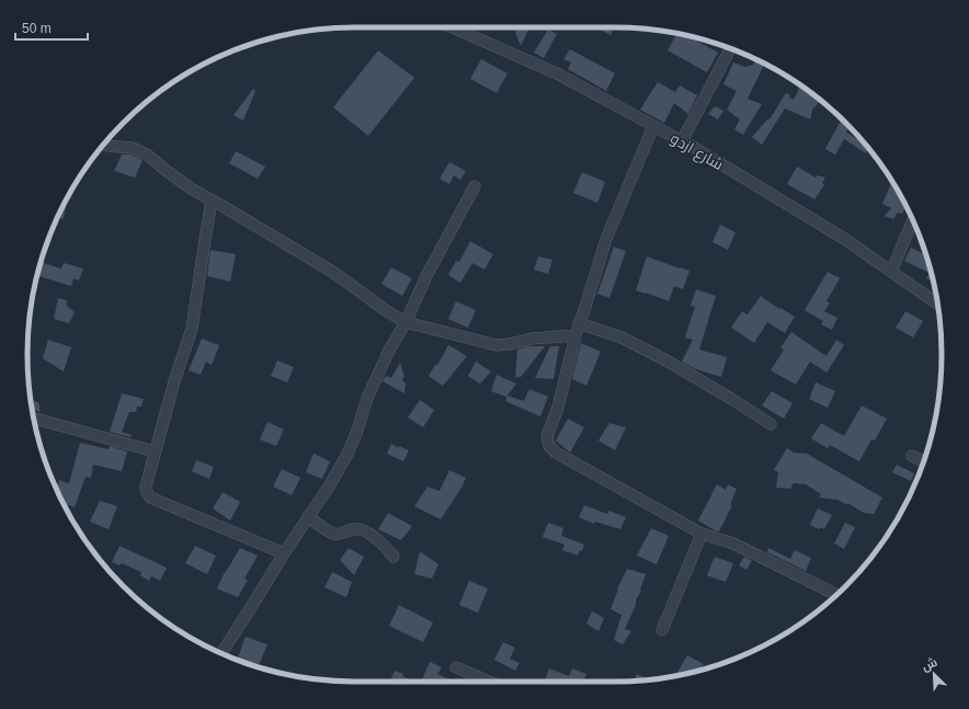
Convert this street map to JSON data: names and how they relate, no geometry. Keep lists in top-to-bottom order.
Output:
{
  "streets": {
    "street": ["شارع ازدو"]
  },
  "scale_bar": "50 m",
  "north": "top left"
}
